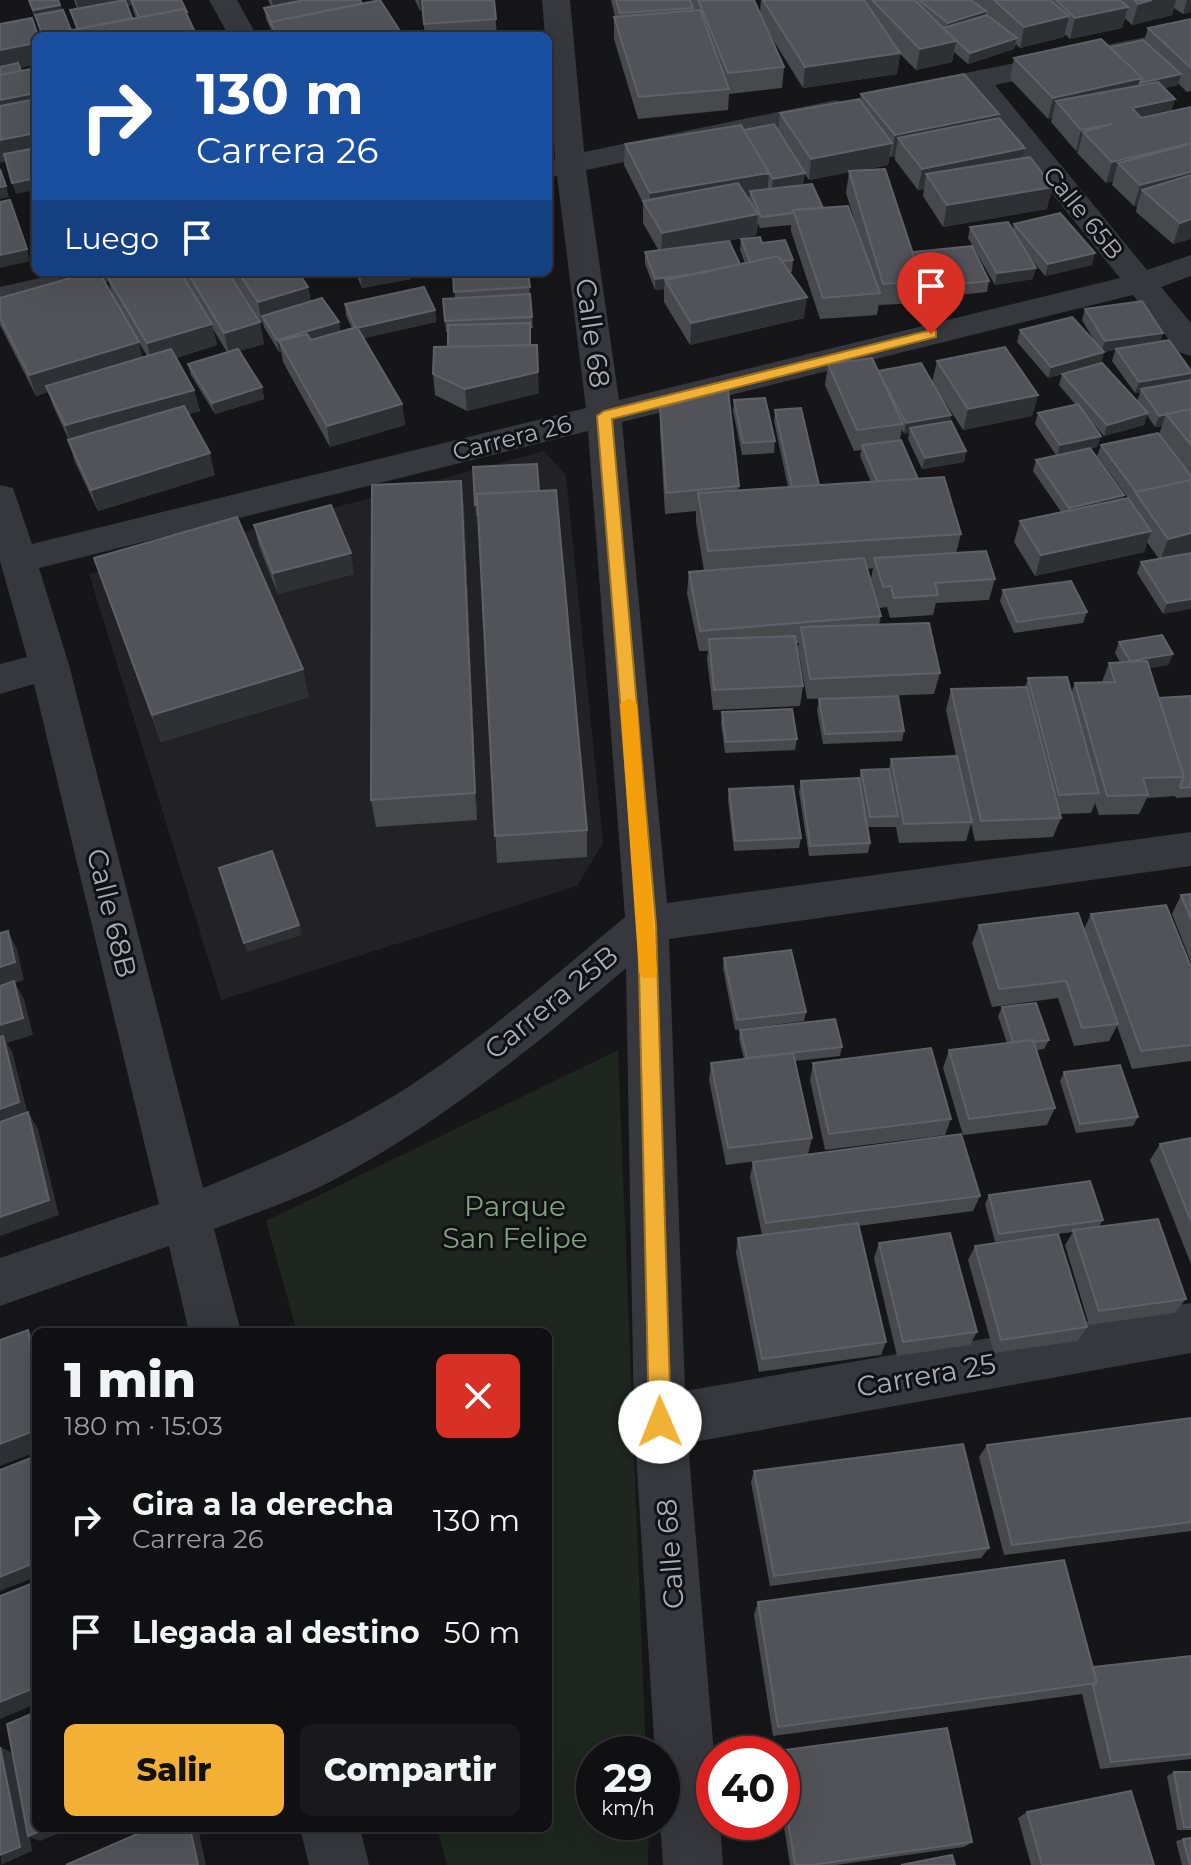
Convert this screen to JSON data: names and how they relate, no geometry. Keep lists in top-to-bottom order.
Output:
{
  "streets": {
    "street": [
      "Calle 65B",
      "Calle 68",
      "Carrera 26",
      "Calle 68B",
      "Carrera 25B",
      "Carrera 25"
    ]
  },
  "crossings": [
    ["Calle 65B", "Carrera 26"],
    ["Calle 68", "Carrera 26"],
    ["Calle 68", "Carrera 25B"],
    ["Calle 68", "Carrera 25"],
    ["Carrera 26", "Calle 68B"],
    ["Calle 68B", "Carrera 25B"]
  ],
  "parks": ["Parque San Felipe"],
  "page": {
    "turn": ["130 m", "Carrera 26"],
    "then": "Luego",
    "heading": ["1 min", "180 m · 15:03"],
    "list": [
      {
        "name": "Gira a la derecha",
        "note": "Carrera 26",
        "value": "130 m"
      },
      {
        "name": "Llegada al destino",
        "value": "50 m"
      }
    ],
    "buttons": ["Salir", "Compartir"],
    "speed": "29 km/h",
    "limit": "40"
  }
}
